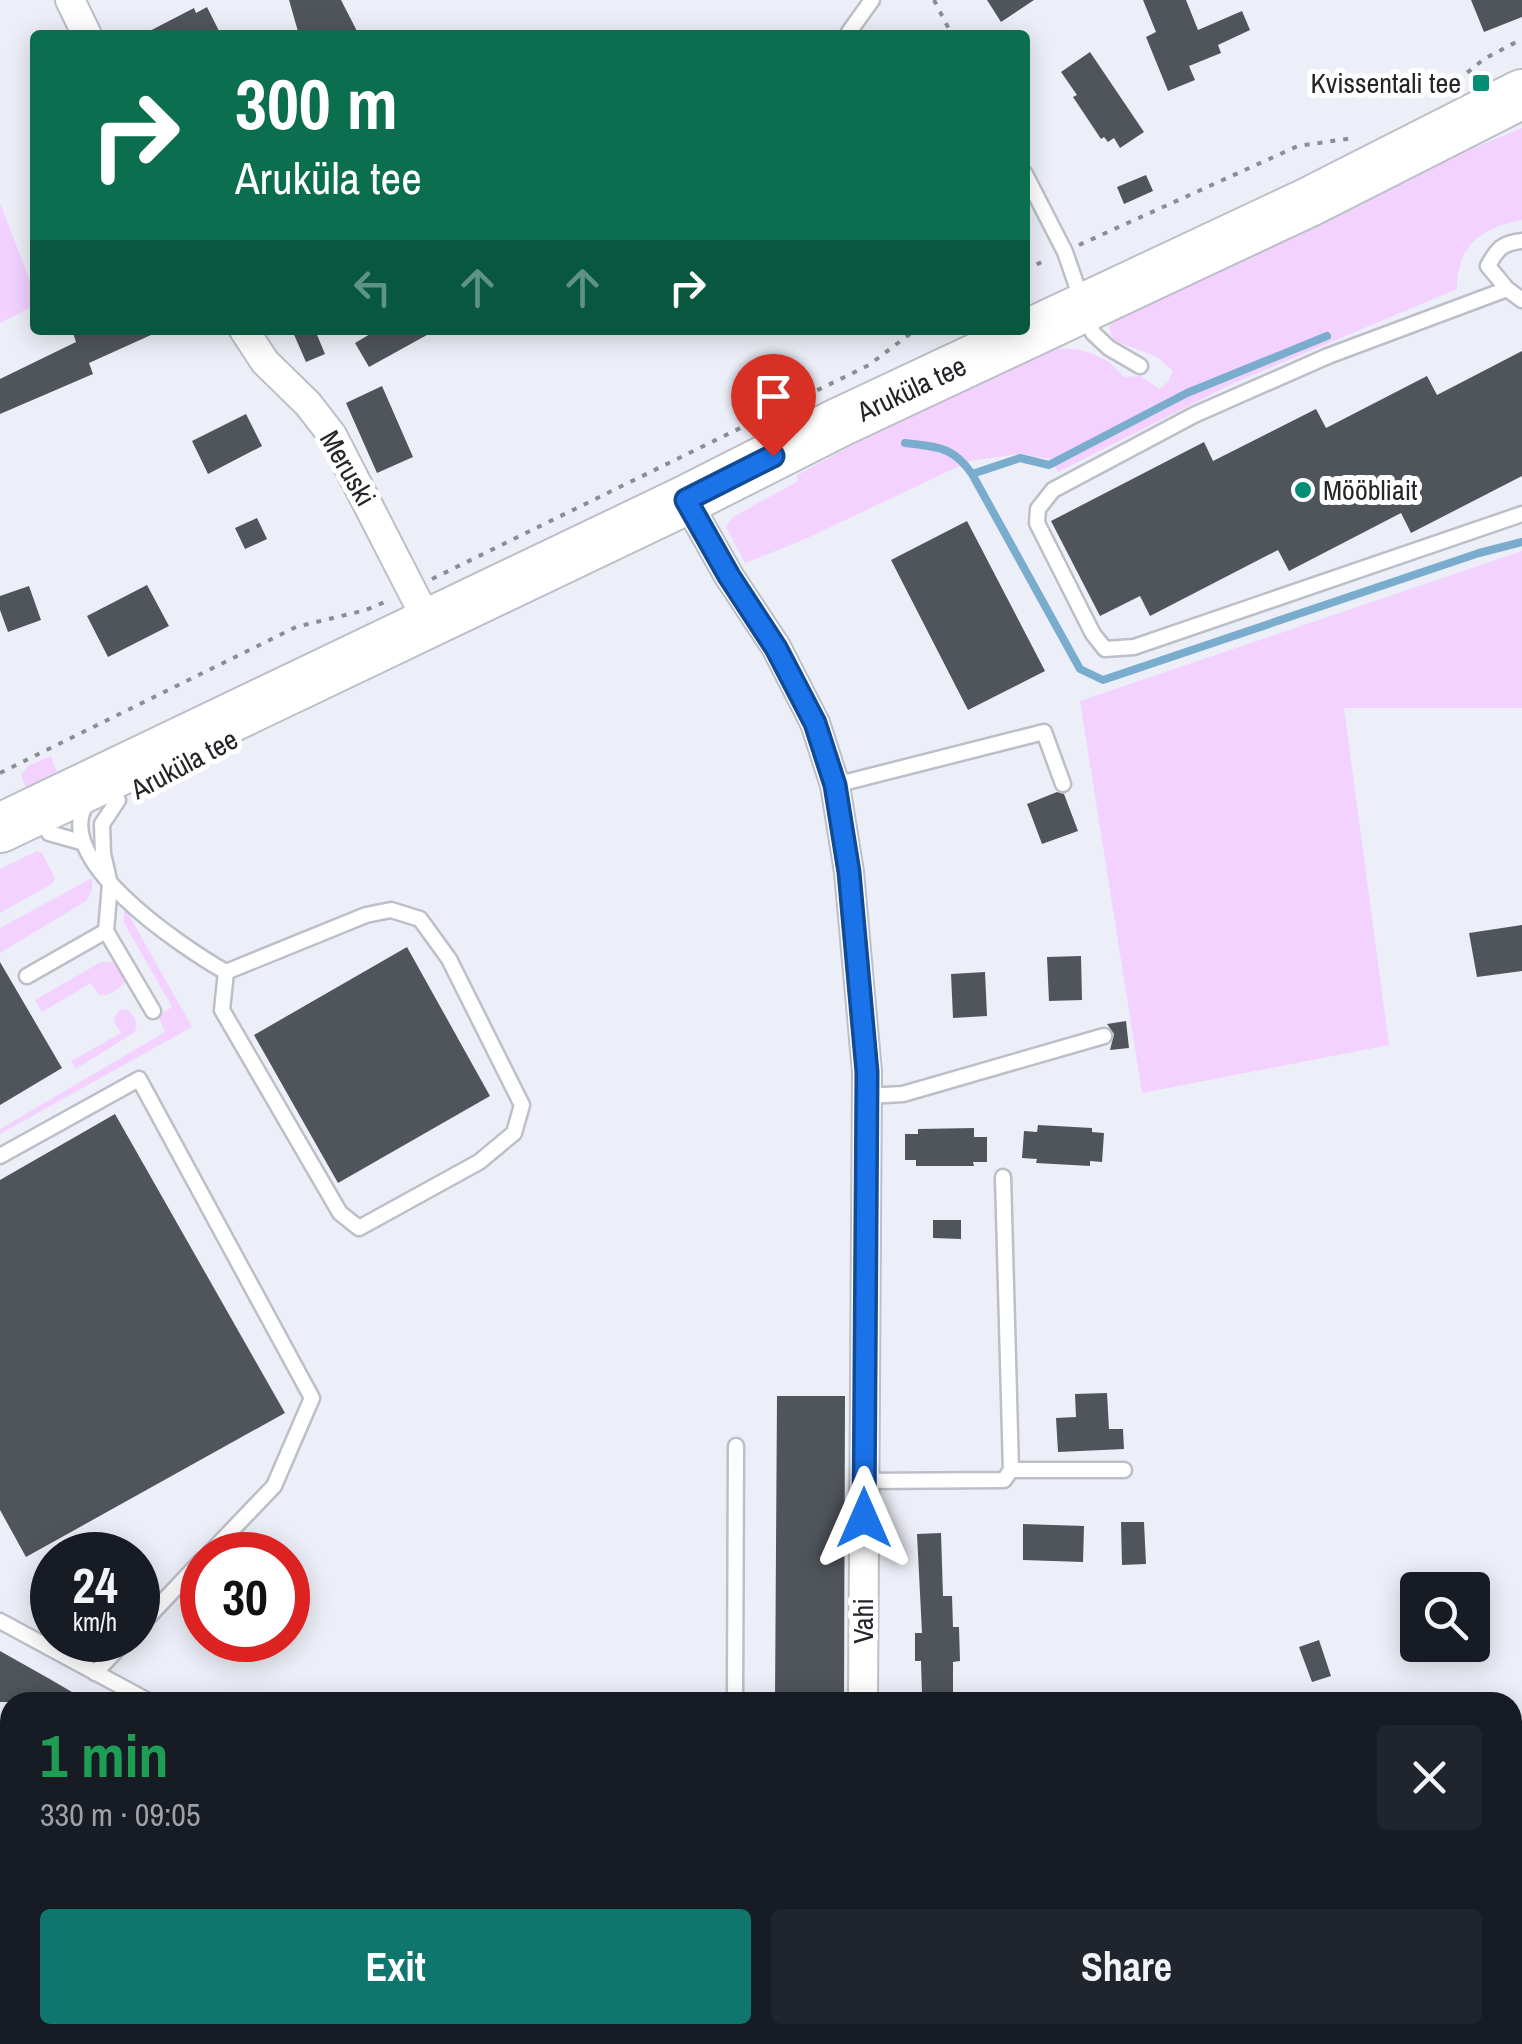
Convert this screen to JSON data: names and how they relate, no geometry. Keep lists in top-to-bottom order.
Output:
{
  "streets": {
    "highway": ["Aruküla tee"],
    "street": ["Meruski", "Vahi"]
  },
  "crossings": [
    ["Aruküla tee", "Meruski"],
    ["Aruküla tee", "Vahi"]
  ],
  "places": {
    "transit": ["Kvissentali tee"],
    "other": ["Mööbliait"]
  },
  "page": {
    "turn": ["300 m", "Aruküla tee"],
    "speed": "24 km/h",
    "limit": "30",
    "heading": ["1 min", "330 m · 09:05"],
    "buttons": ["Exit", "Share"]
  }
}
